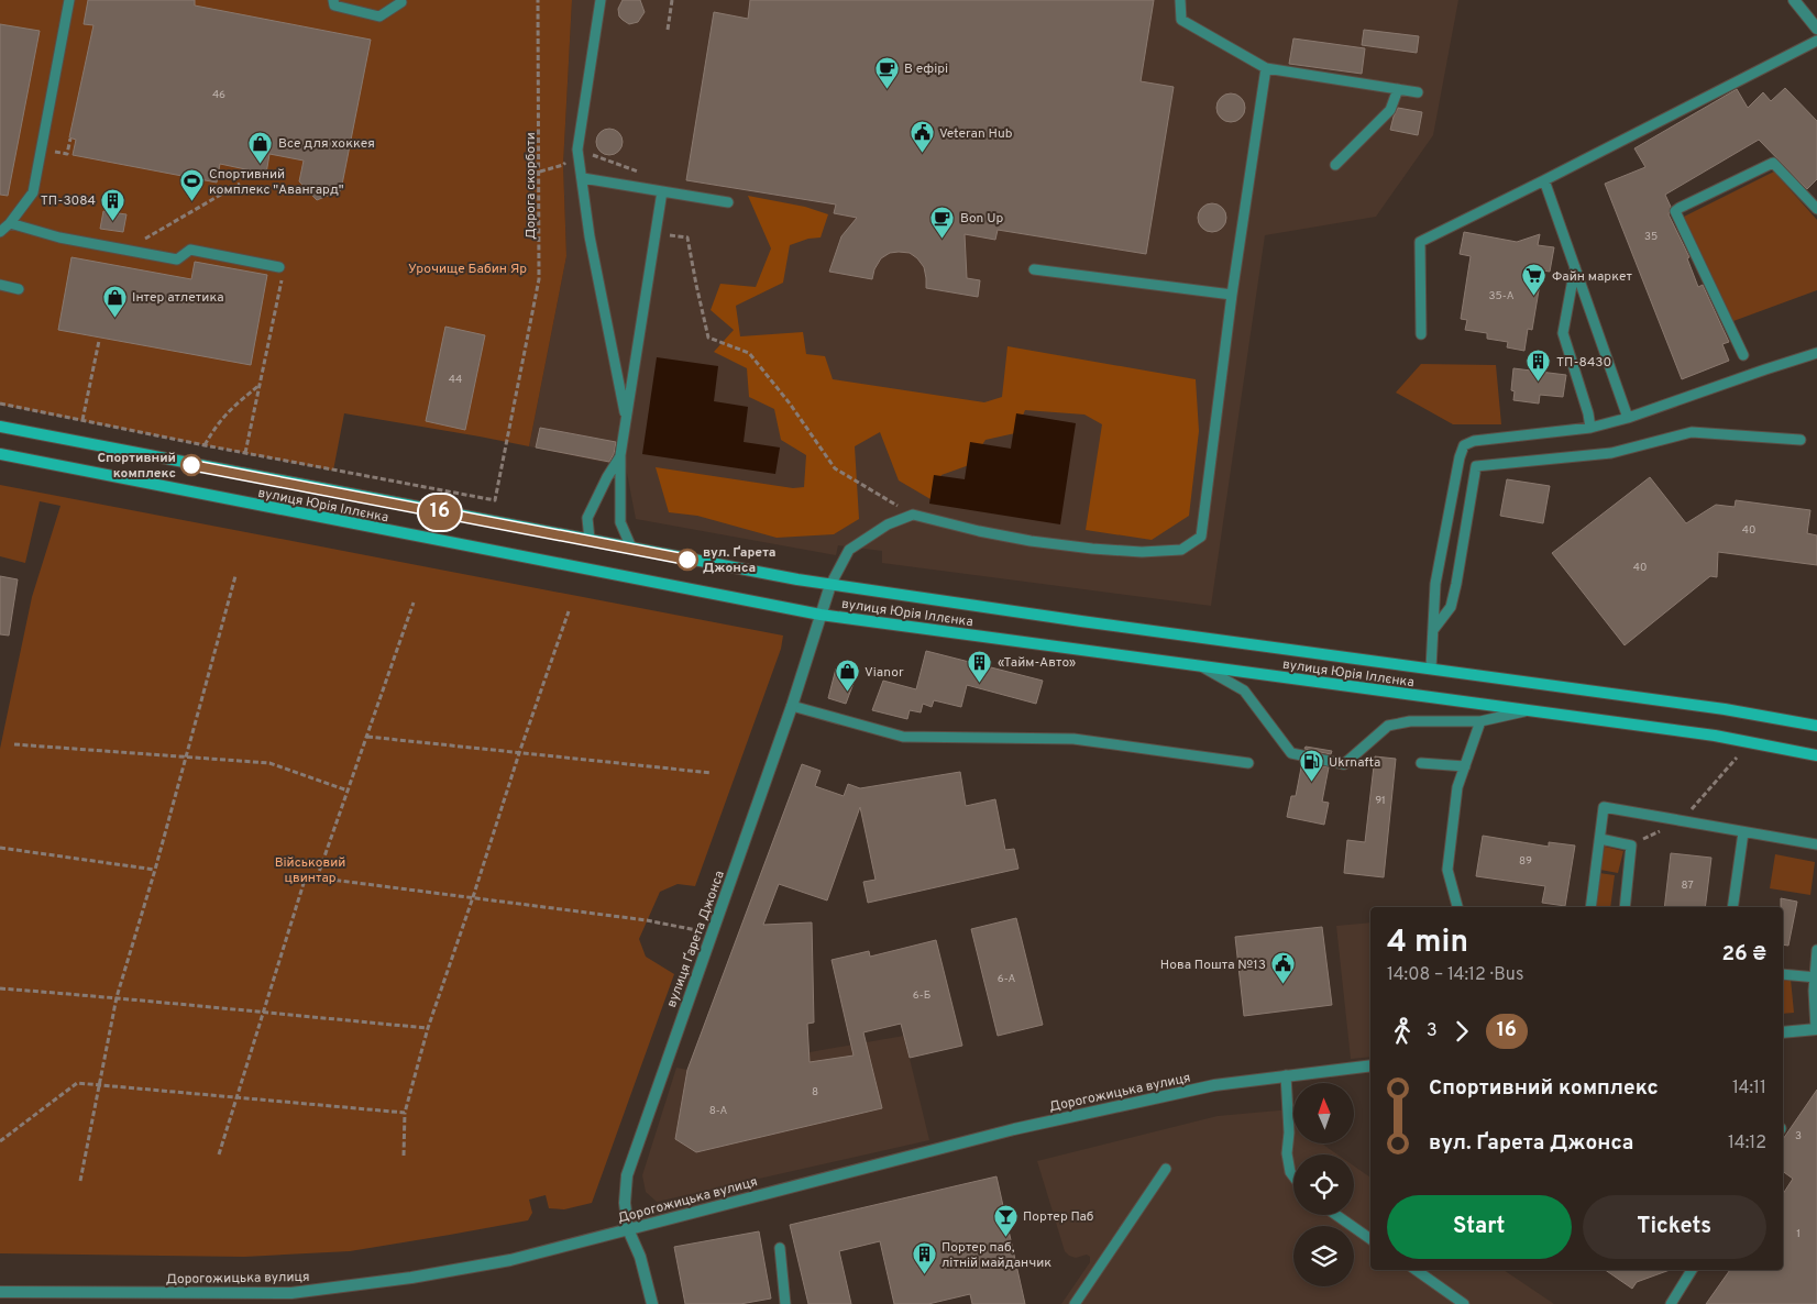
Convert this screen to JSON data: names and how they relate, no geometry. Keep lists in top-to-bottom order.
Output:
{
  "streets": {
    "main road": ["вулиця Юрія Іллєнка"],
    "street": ["вулиця Ґарета Джонса", "Дорогожицька вулиця"],
    "path": ["Дорога скорботи"]
  },
  "crossings": [
    ["вулиця Юрія Іллєнка", "вулиця Ґарета Джонса"],
    ["вулиця Ґарета Джонса", "Дорогожицька вулиця"]
  ],
  "parks": ["Урочище Бабин Яр", "Військовий цвинтар"],
  "places": {
    "cafe": ["В ефірі", "Bon Up"],
    "public building": ["Veteran Hub", "Нова Пошта №13"],
    "shop": ["Все для хоккея", "Інтер атлетика", "Vianor"],
    "sports": ["Спортивний комплекс \"Авангард\""],
    "building": [
      "ТП-3084",
      "ТП-8430",
      "«Тайм-Авто»",
      "Портер паб, літній майданчик"
    ],
    "supermarket": ["Файн маркет"],
    "other": ["Спортивний комплекс", "вул. Ґарета Джонса"],
    "fuel station": ["Ukrnafta"],
    "bar": ["Портер Паб"]
  },
  "lines": ["bus line 16"],
  "house_numbers": [
    "46",
    "35",
    "35-А",
    "44",
    "40",
    "40",
    "91",
    "89",
    "87",
    "6-А",
    "6-Б",
    "8",
    "8-А",
    "3",
    "1"
  ],
  "north": "top",
  "page": {
    "on_map": "16",
    "heading": ["4 min", "14:08 – 14:12 · Bus", "26 ₴"],
    "legs": ["3", "16"],
    "list": [
      {
        "name": "Спортивний комплекс",
        "value": "14:11"
      },
      {
        "name": "вул. Ґарета Джонса",
        "value": "14:12"
      }
    ],
    "buttons": ["Start", "Tickets"]
  }
}
